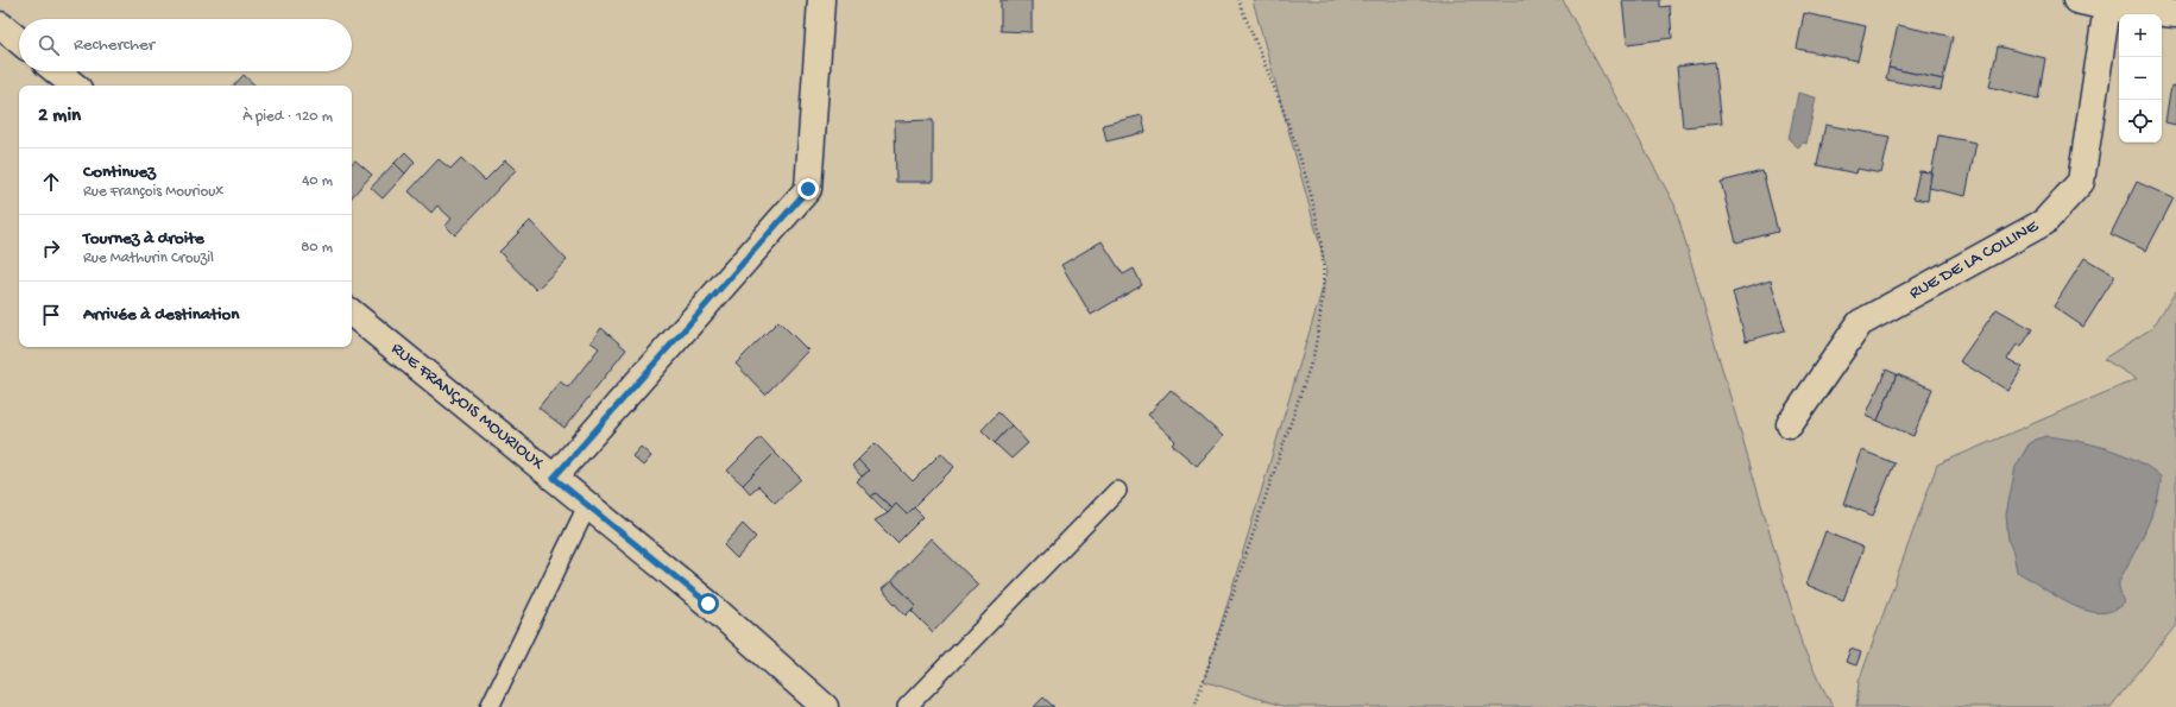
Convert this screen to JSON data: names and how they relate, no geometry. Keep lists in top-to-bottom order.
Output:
{
  "streets": {
    "street": ["RUE DE LA COLLINE", "RUE FRANÇOIS MOURIOUX"]
  },
  "page": {
    "map_buttons": ["+", "−"],
    "search": "Rechercher",
    "heading": ["2 min", "À pied · 120 m"],
    "list": [
      ["Continuez", "Rue François Mourioux", "40 m"],
      ["Tournez à droite", "Rue Mathurin Crouzil", "80 m"],
      "Arrivée à destination"
    ]
  }
}
